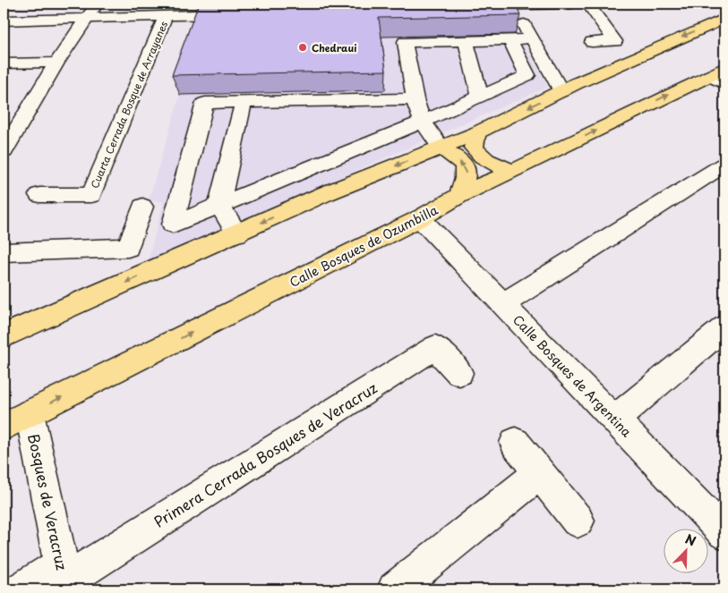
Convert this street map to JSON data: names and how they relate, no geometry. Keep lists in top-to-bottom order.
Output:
{
  "streets": {
    "main road": ["Calle Bosques de Ozumbilla"],
    "street": [
      "Cuarta Cerrada Bosque de Arrayanes",
      "Calle Bosques de Argentina",
      "Primera Cerrada Bosques de Veracruz",
      "Bosques de Veracruz"
    ]
  },
  "crossings": [
    ["Calle Bosques de Ozumbilla", "Calle Bosques de Argentina"],
    ["Calle Bosques de Ozumbilla", "Bosques de Veracruz"],
    ["Primera Cerrada Bosques de Veracruz", "Bosques de Veracruz"]
  ],
  "places": ["Chedraui"],
  "north": "top right"
}
